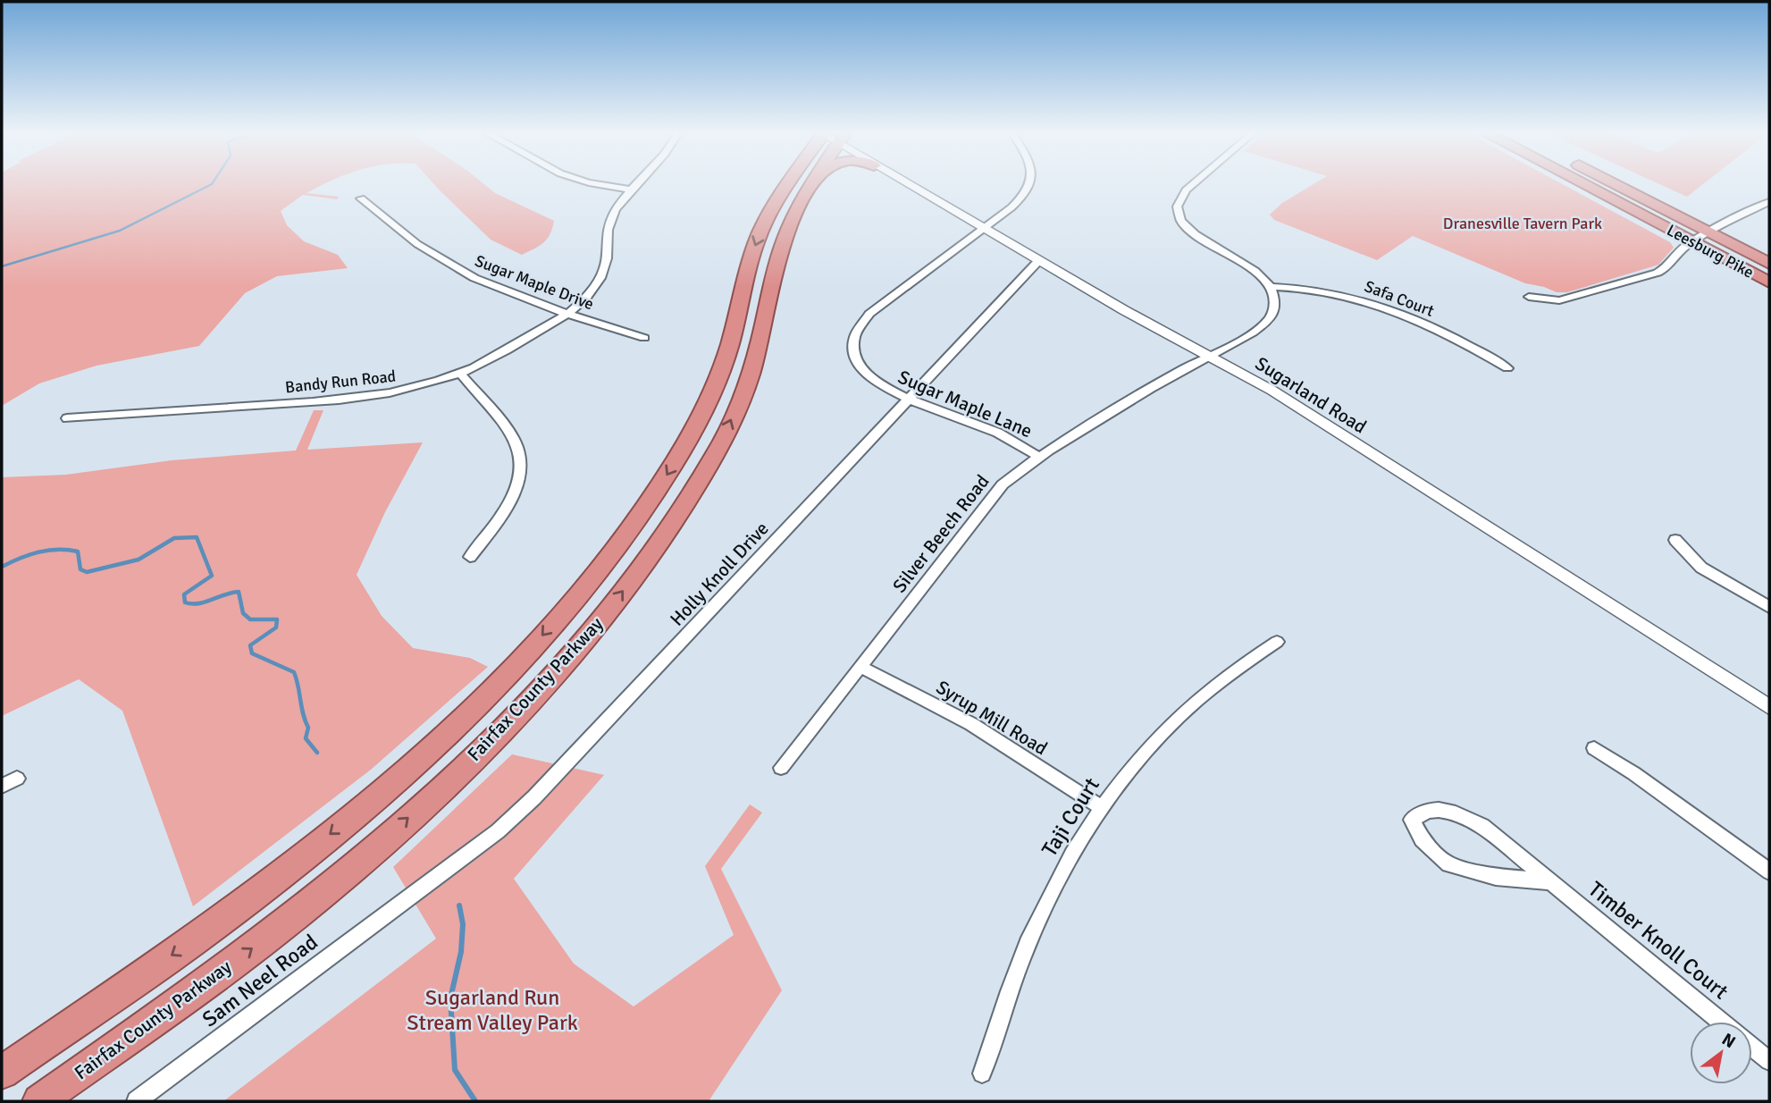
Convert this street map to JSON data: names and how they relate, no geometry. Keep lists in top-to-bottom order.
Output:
{
  "streets": {
    "highway": ["Leesburg Pike", "Fairfax County Parkway"],
    "street": [
      "Sugar Maple Drive",
      "Safa Court",
      "Bandy Run Road",
      "Sugarland Road",
      "Sugar Maple Lane",
      "Silver Beech Road",
      "Holly Knoll Drive",
      "Syrup Mill Road",
      "Taji Court",
      "Timber Knoll Court",
      "Sam Neel Road"
    ]
  },
  "crossings": [
    ["Sugar Maple Drive", "Bandy Run Road"],
    ["Safa Court", "Silver Beech Road"],
    ["Sugarland Road", "Sugar Maple Lane"],
    ["Sugarland Road", "Silver Beech Road"],
    ["Sugarland Road", "Holly Knoll Drive"],
    ["Sugar Maple Lane", "Silver Beech Road"],
    ["Sugar Maple Lane", "Holly Knoll Drive"],
    ["Silver Beech Road", "Syrup Mill Road"],
    ["Holly Knoll Drive", "Sam Neel Road"],
    ["Syrup Mill Road", "Taji Court"]
  ],
  "parks": ["Dranesville Tavern Park", "Sugarland Run Stream Valley Park"],
  "north": "top right"
}
